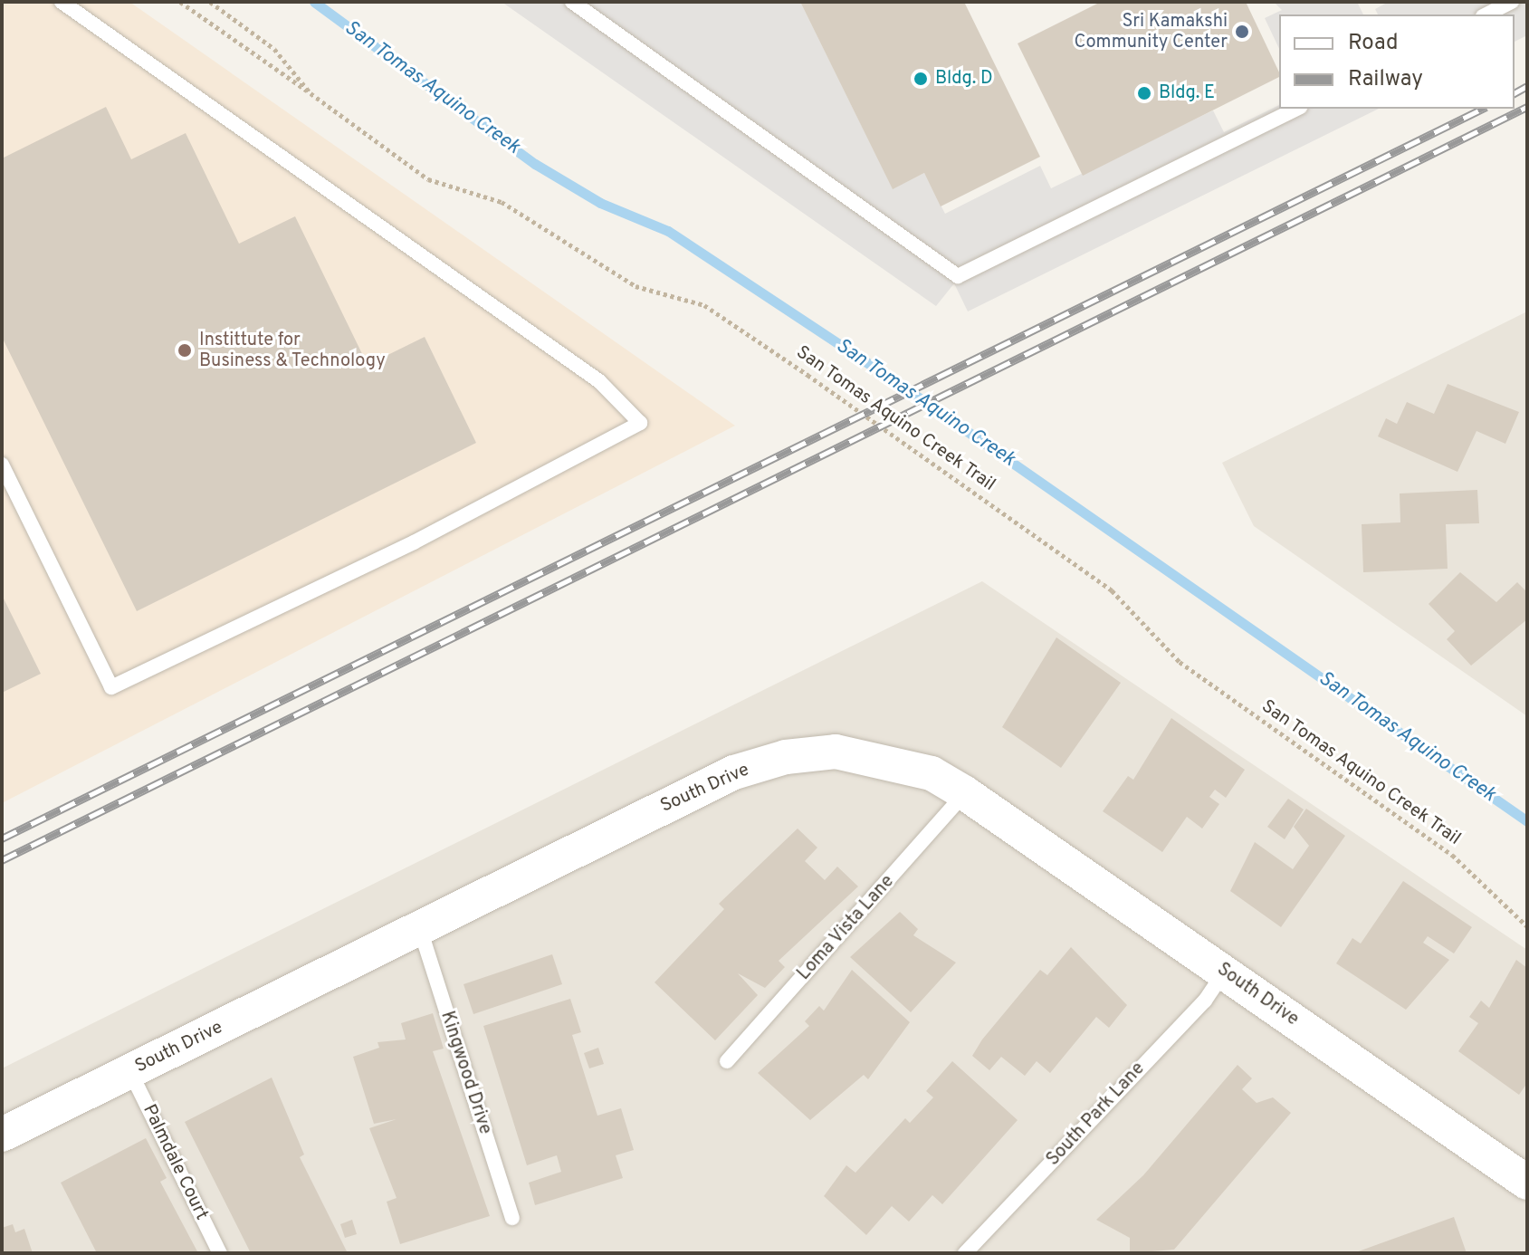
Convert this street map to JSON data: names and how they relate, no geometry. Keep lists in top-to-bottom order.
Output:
{
  "streets": {
    "street": ["South Drive"],
    "lane": [
      "Loma Vista Lane",
      "Kingwood Drive",
      "South Park Lane",
      "Palmdale Court"
    ],
    "path": ["San Tomas Aquino Creek Trail"]
  },
  "crossings": [
    ["South Drive", "Loma Vista Lane"],
    ["South Drive", "Kingwood Drive"],
    ["South Drive", "South Park Lane"],
    ["South Drive", "Palmdale Court"]
  ],
  "water": ["San Tomas Aquino Creek"],
  "places": [
    "Sri Kamakshi Community Center",
    "Bldg. D",
    "Bldg. E",
    "Instittute for Business & Technology"
  ],
  "legend": ["Road", "Railway"]
}
